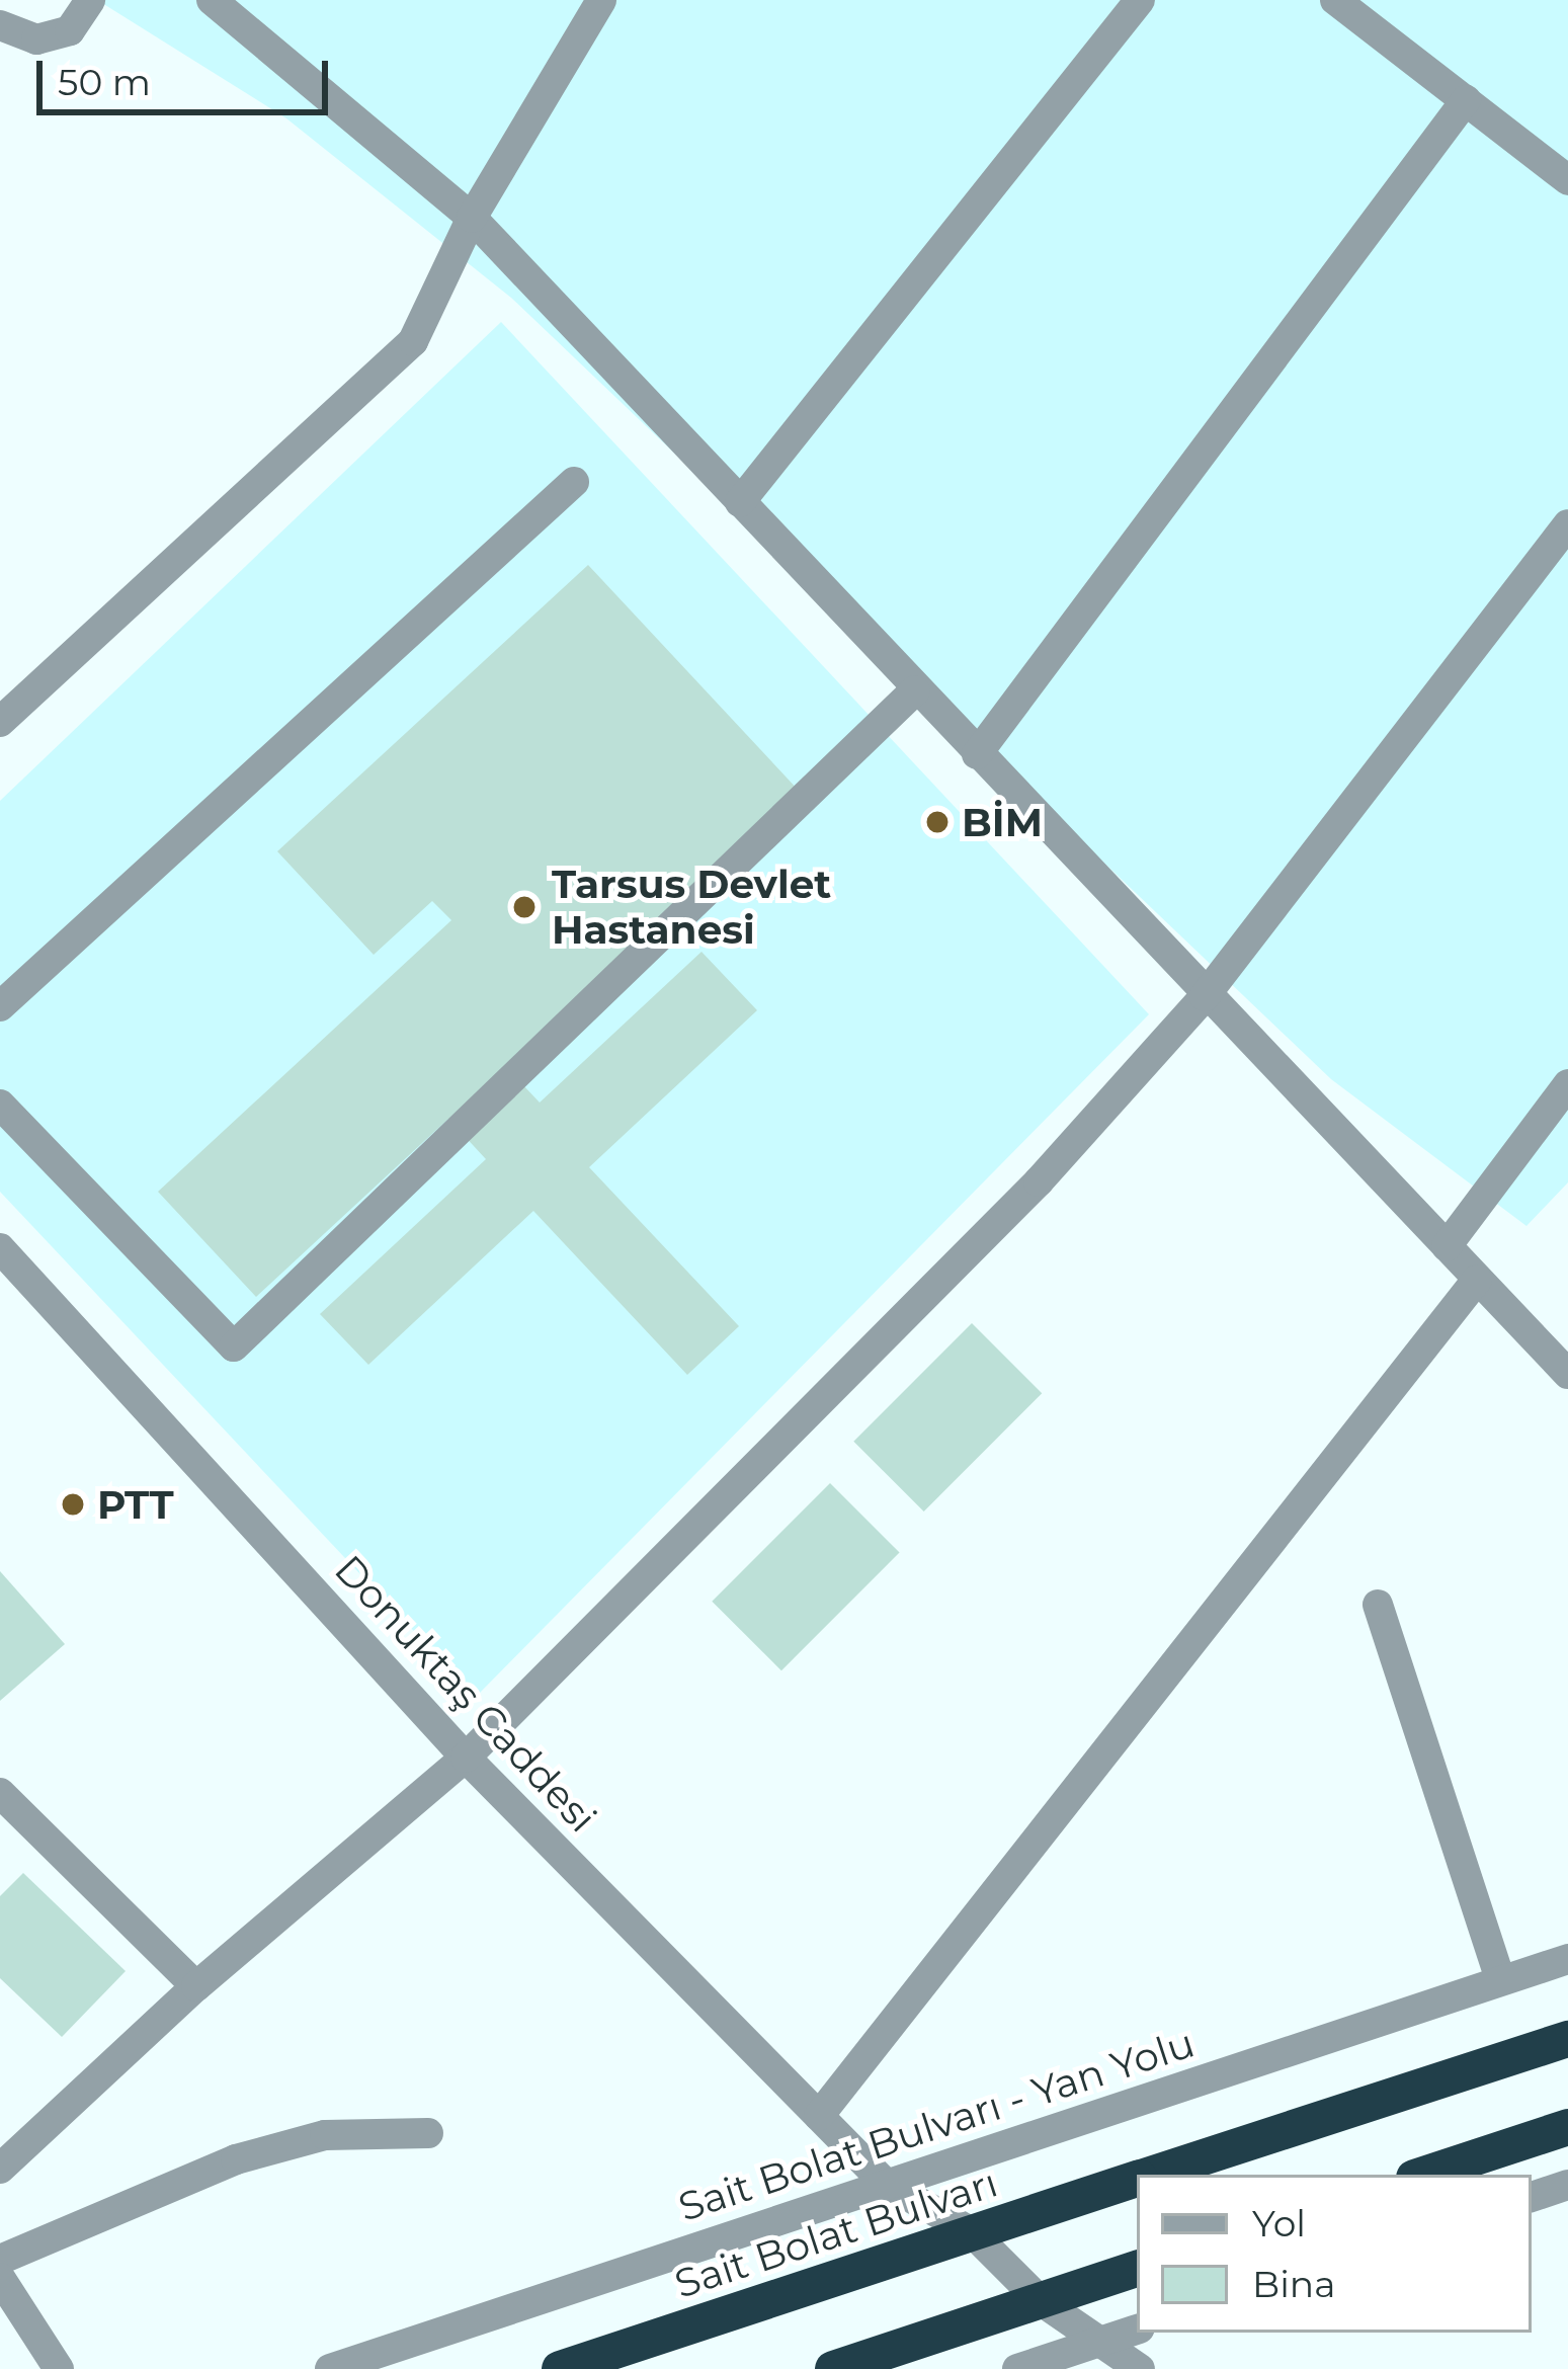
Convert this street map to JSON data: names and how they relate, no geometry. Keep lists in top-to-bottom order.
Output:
{
  "streets": {
    "highway": ["Sait Bolat Bulvarı"],
    "street": ["Donuktaş Caddesi", "Sait Bolat Bulvarı - Yan Yolu"]
  },
  "crossings": [
    ["Donuktaş Caddesi", "Sait Bolat Bulvarı - Yan Yolu"],
    ["Donuktaş Caddesi", "Sait Bolat Bulvarı"]
  ],
  "places": ["BİM", "Tarsus Devlet Hastanesi", "PTT"],
  "legend": ["Yol", "Bina"],
  "scale_bar": "50 m"
}
